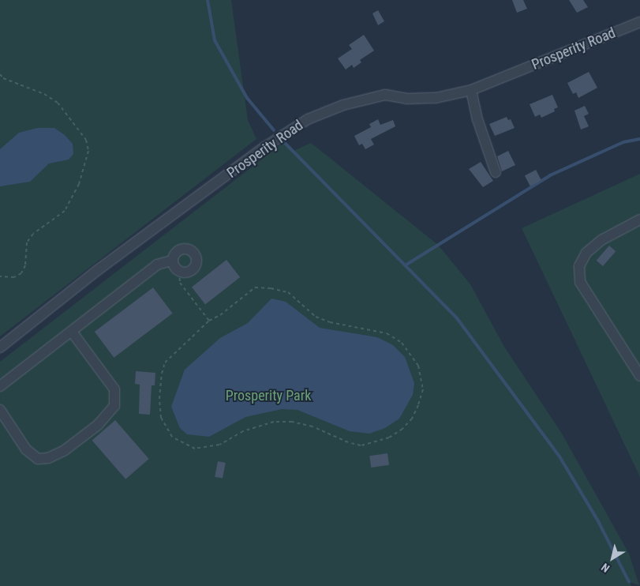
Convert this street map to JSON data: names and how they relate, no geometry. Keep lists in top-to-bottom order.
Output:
{
  "streets": {
    "street": ["Prosperity Road"]
  },
  "parks": ["Prosperity Park"],
  "north": "bottom left"
}
